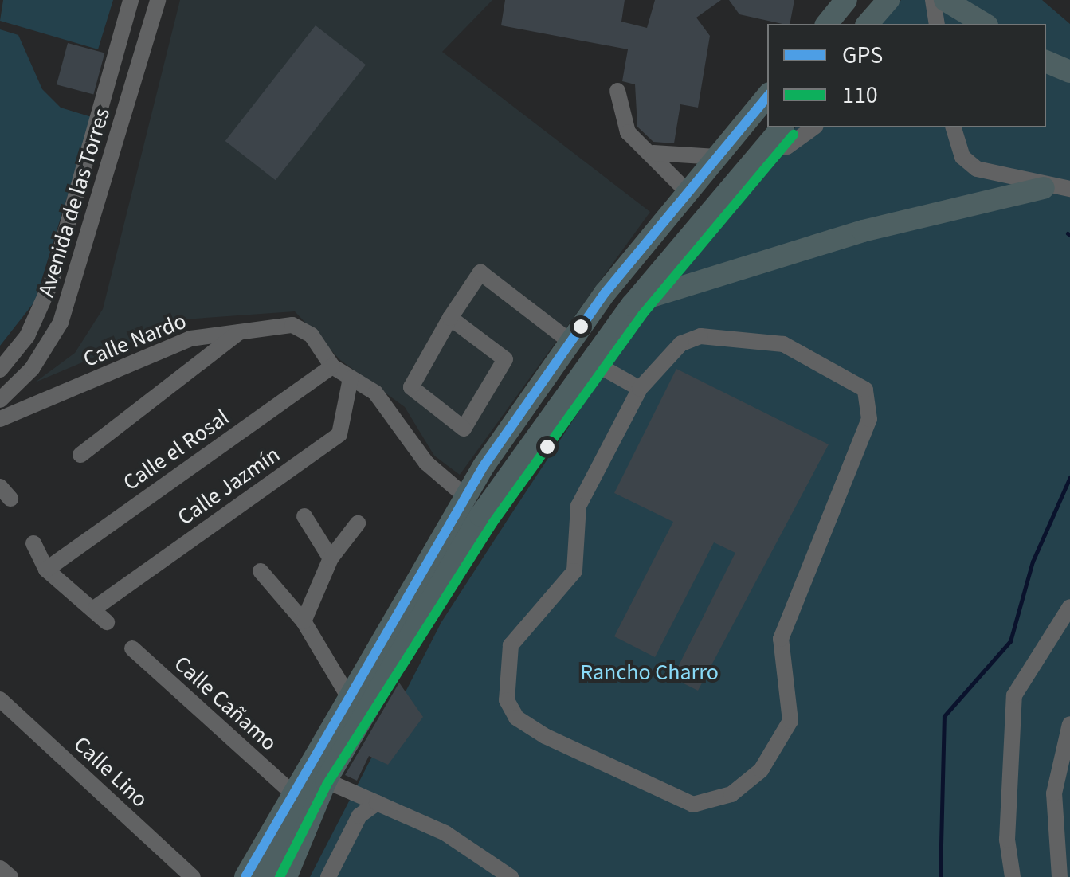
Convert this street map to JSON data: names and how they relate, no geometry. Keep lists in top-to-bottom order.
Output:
{
  "streets": {
    "street": [
      "Avenida de las Torres",
      "Calle Nardo",
      "Calle el Rosal",
      "Calle Jazmín",
      "Calle Cañamo",
      "Calle Lino"
    ]
  },
  "crossings": [
    ["Calle Nardo", "Calle el Rosal"]
  ],
  "parks": ["Rancho Charro"],
  "lines": ["transit line GPS", "transit line 110"],
  "legend": ["GPS", "110"]
}
